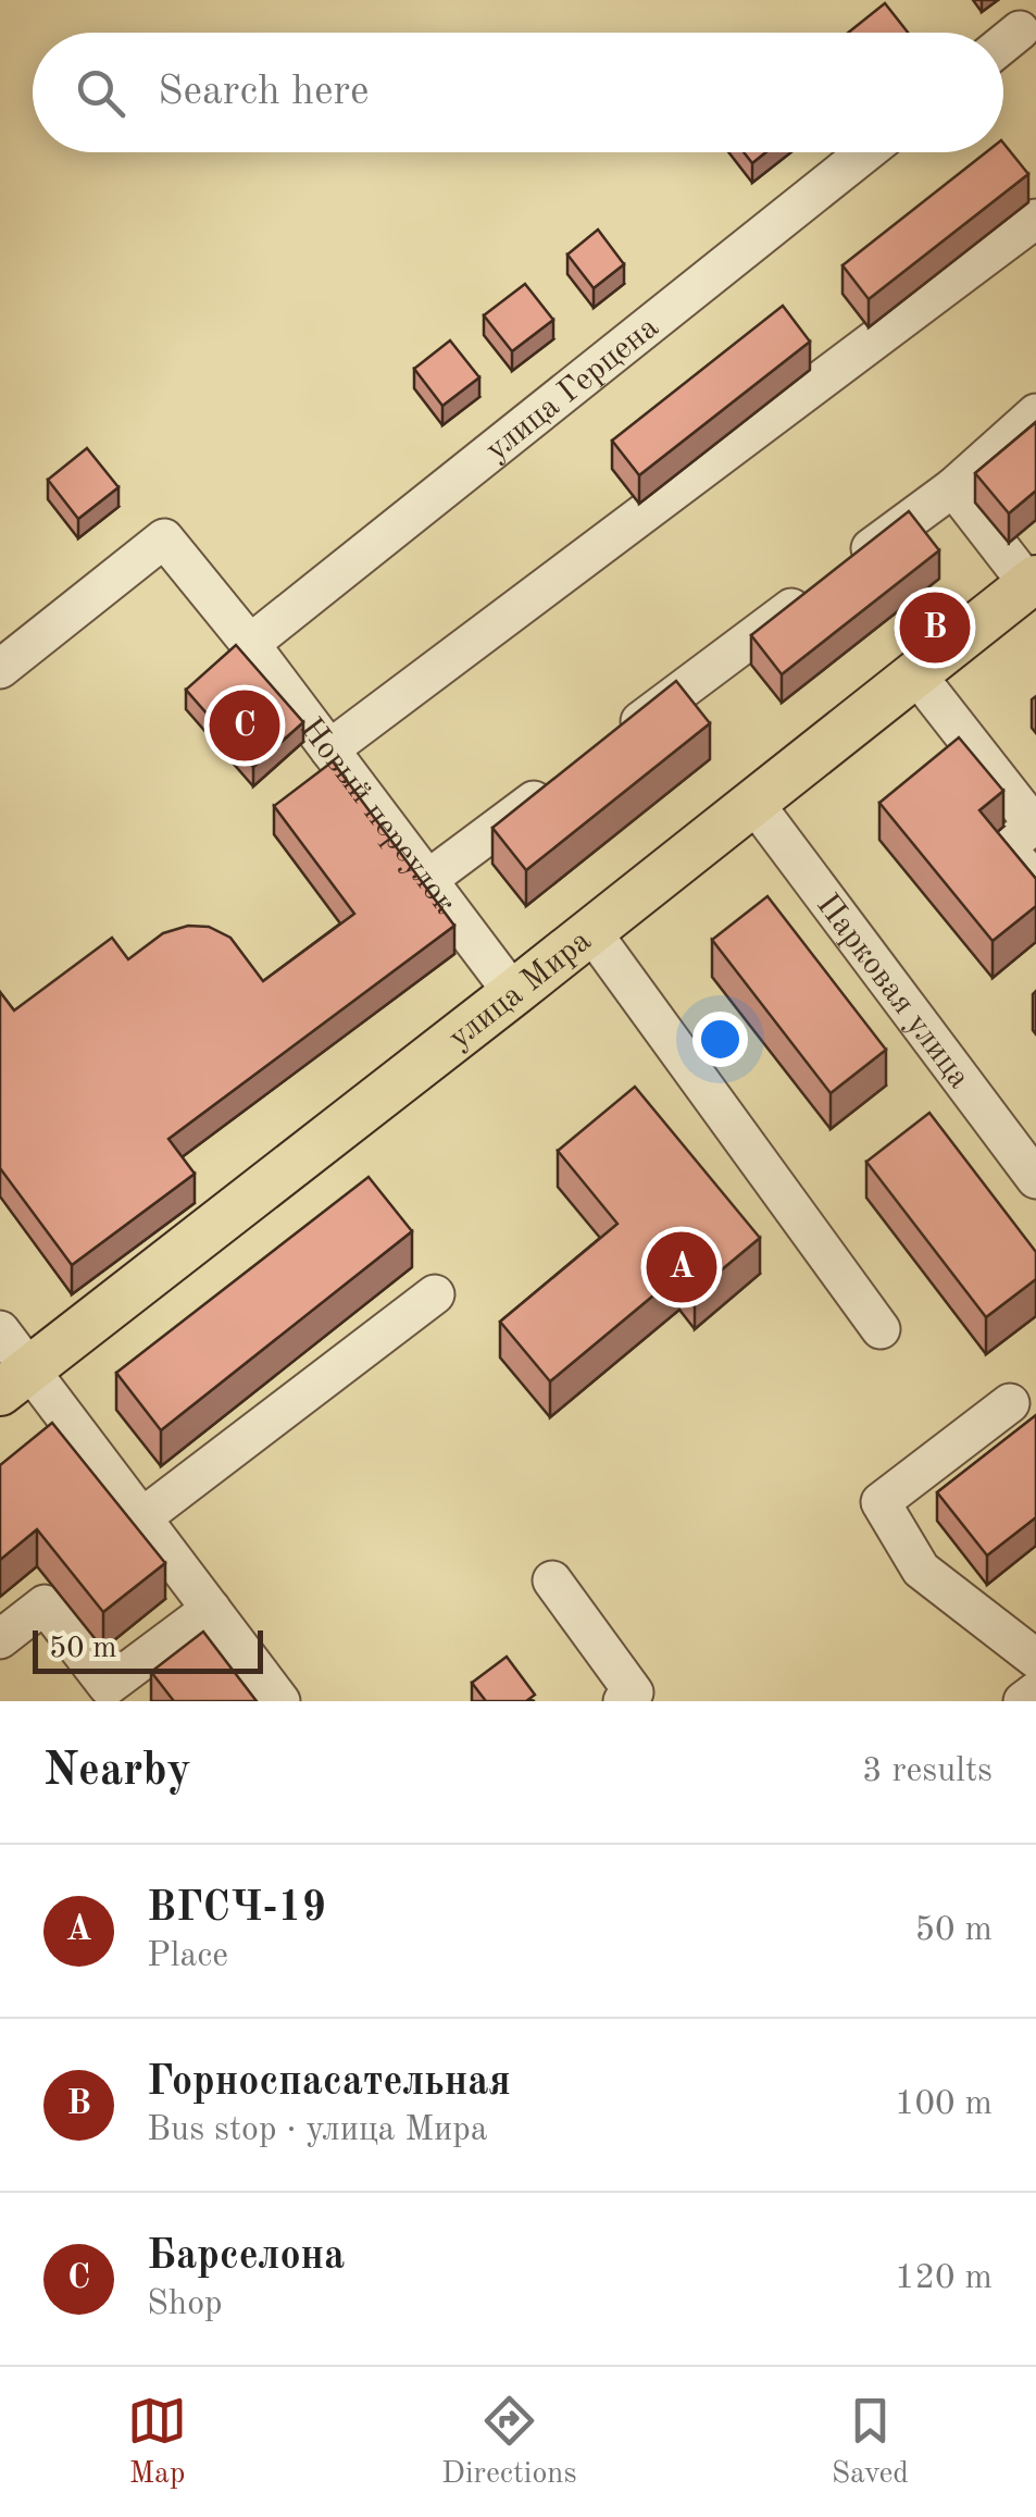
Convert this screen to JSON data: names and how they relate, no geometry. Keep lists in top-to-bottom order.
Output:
{
  "streets": {
    "main road": ["улица Мира"],
    "street": ["улица Герцена", "Новый переулок", "Парковая улица"]
  },
  "crossings": [
    ["улица Герцена", "Новый переулок"],
    ["Новый переулок", "улица Мира"],
    ["улица Мира", "Парковая улица"]
  ],
  "scale_bar": "50 m",
  "page": {
    "search": "Search here",
    "pins": ["B", "C", "A"],
    "scale": "50 m",
    "heading": ["Nearby", "3 results"],
    "list": [
      {
        "mark": "A",
        "name": "ВГСЧ-19",
        "note": "Place",
        "value": "50 m"
      },
      {
        "mark": "B",
        "name": "Горноспасательная",
        "note": "Bus stop · улица Мира",
        "value": "100 m"
      },
      {
        "mark": "C",
        "name": "Барселона",
        "note": "Shop",
        "value": "120 m"
      }
    ],
    "nav": ["Map", "Directions", "Saved"]
  }
}
